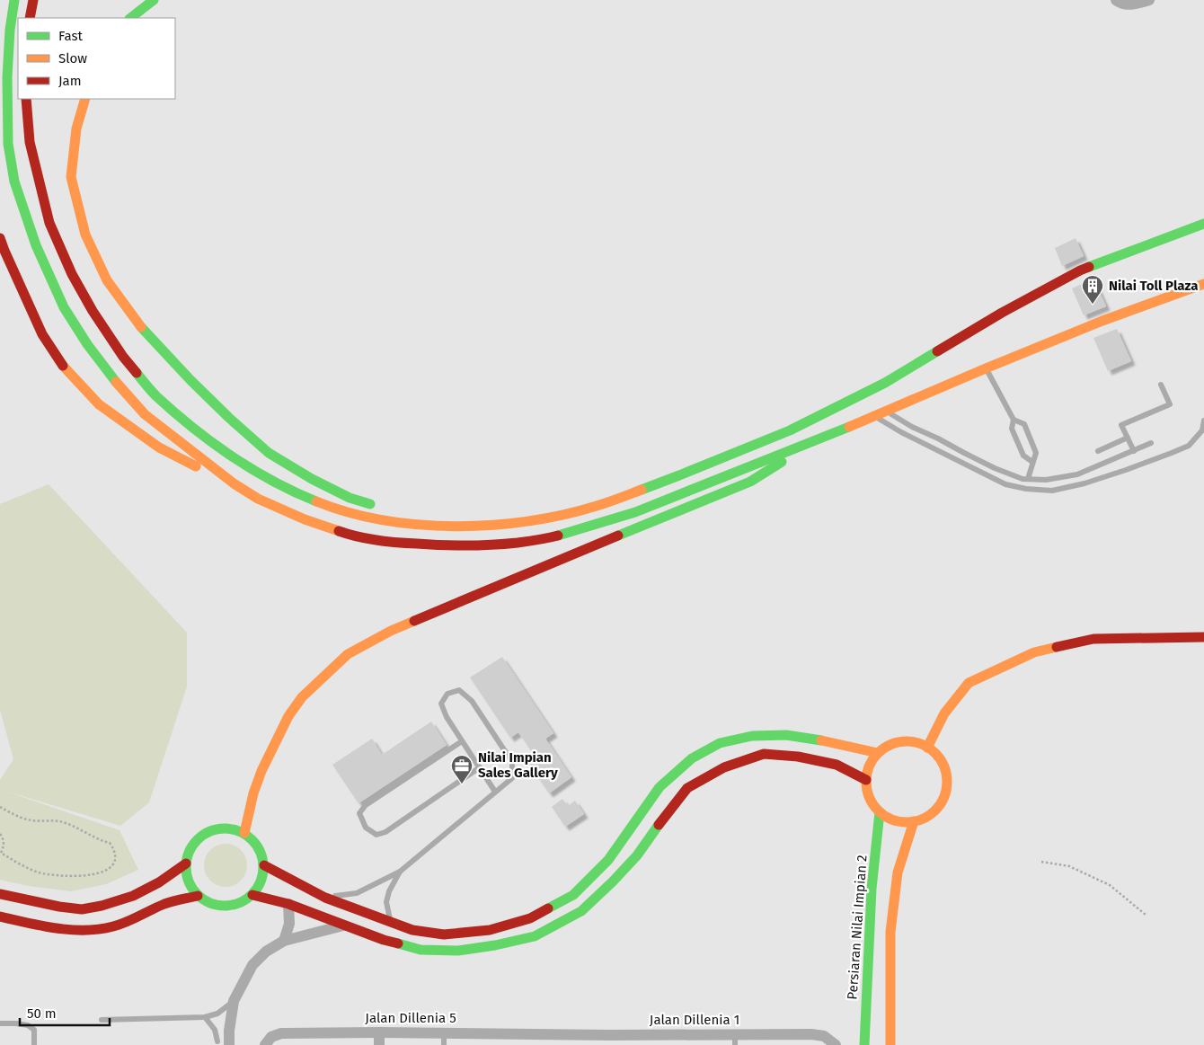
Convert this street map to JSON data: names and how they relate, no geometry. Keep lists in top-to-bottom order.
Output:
{
  "streets": {
    "main road": ["Persiaran Nilai Impian 2"],
    "street": ["Jalan Dillenia 5", "Jalan Dillenia 1"]
  },
  "crossings": [
    ["Jalan Dillenia 5", "Jalan Dillenia 1"]
  ],
  "places": {
    "building": ["Nilai Toll Plaza"],
    "office": ["Nilai Impian Sales Gallery"]
  },
  "legend": ["Fast", "Slow", "Jam"],
  "scale_bar": "50 m"
}
